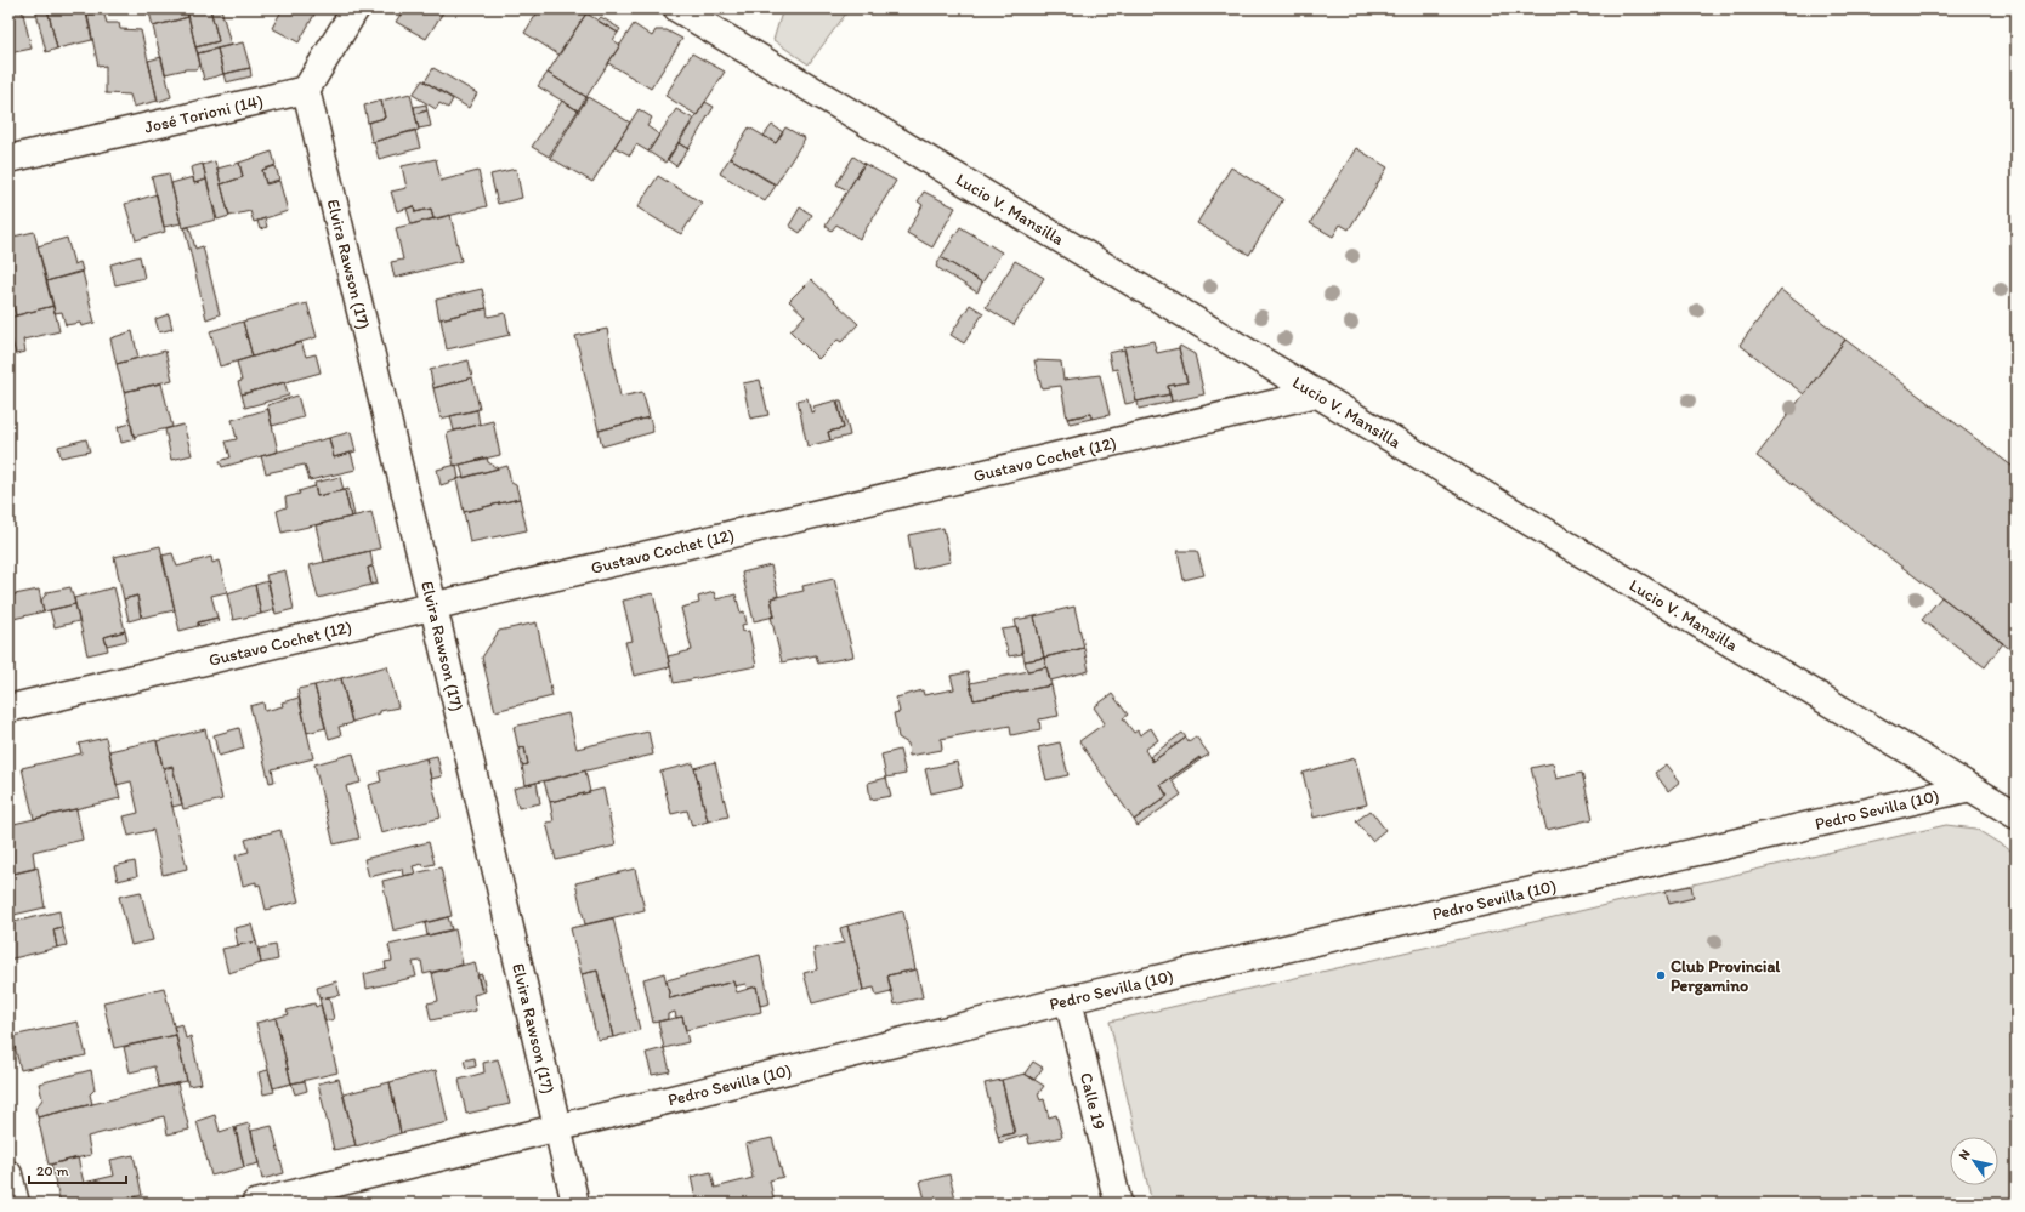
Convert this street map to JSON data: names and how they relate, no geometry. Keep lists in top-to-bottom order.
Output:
{
  "streets": {
    "street": [
      "José Torioni (14)",
      "Lucio V. Mansilla",
      "Elvira Rawson (17)",
      "Gustavo Cochet (12)",
      "Pedro Sevilla (10)",
      "Calle 19"
    ]
  },
  "crossings": [
    ["José Torioni (14)", "Elvira Rawson (17)"],
    ["Lucio V. Mansilla", "Gustavo Cochet (12)"],
    ["Lucio V. Mansilla", "Pedro Sevilla (10)"],
    ["Elvira Rawson (17)", "Gustavo Cochet (12)"],
    ["Elvira Rawson (17)", "Pedro Sevilla (10)"],
    ["Pedro Sevilla (10)", "Calle 19"]
  ],
  "places": ["Club Provincial Pergamino"],
  "scale_bar": "20 m",
  "north": "top left"
}
